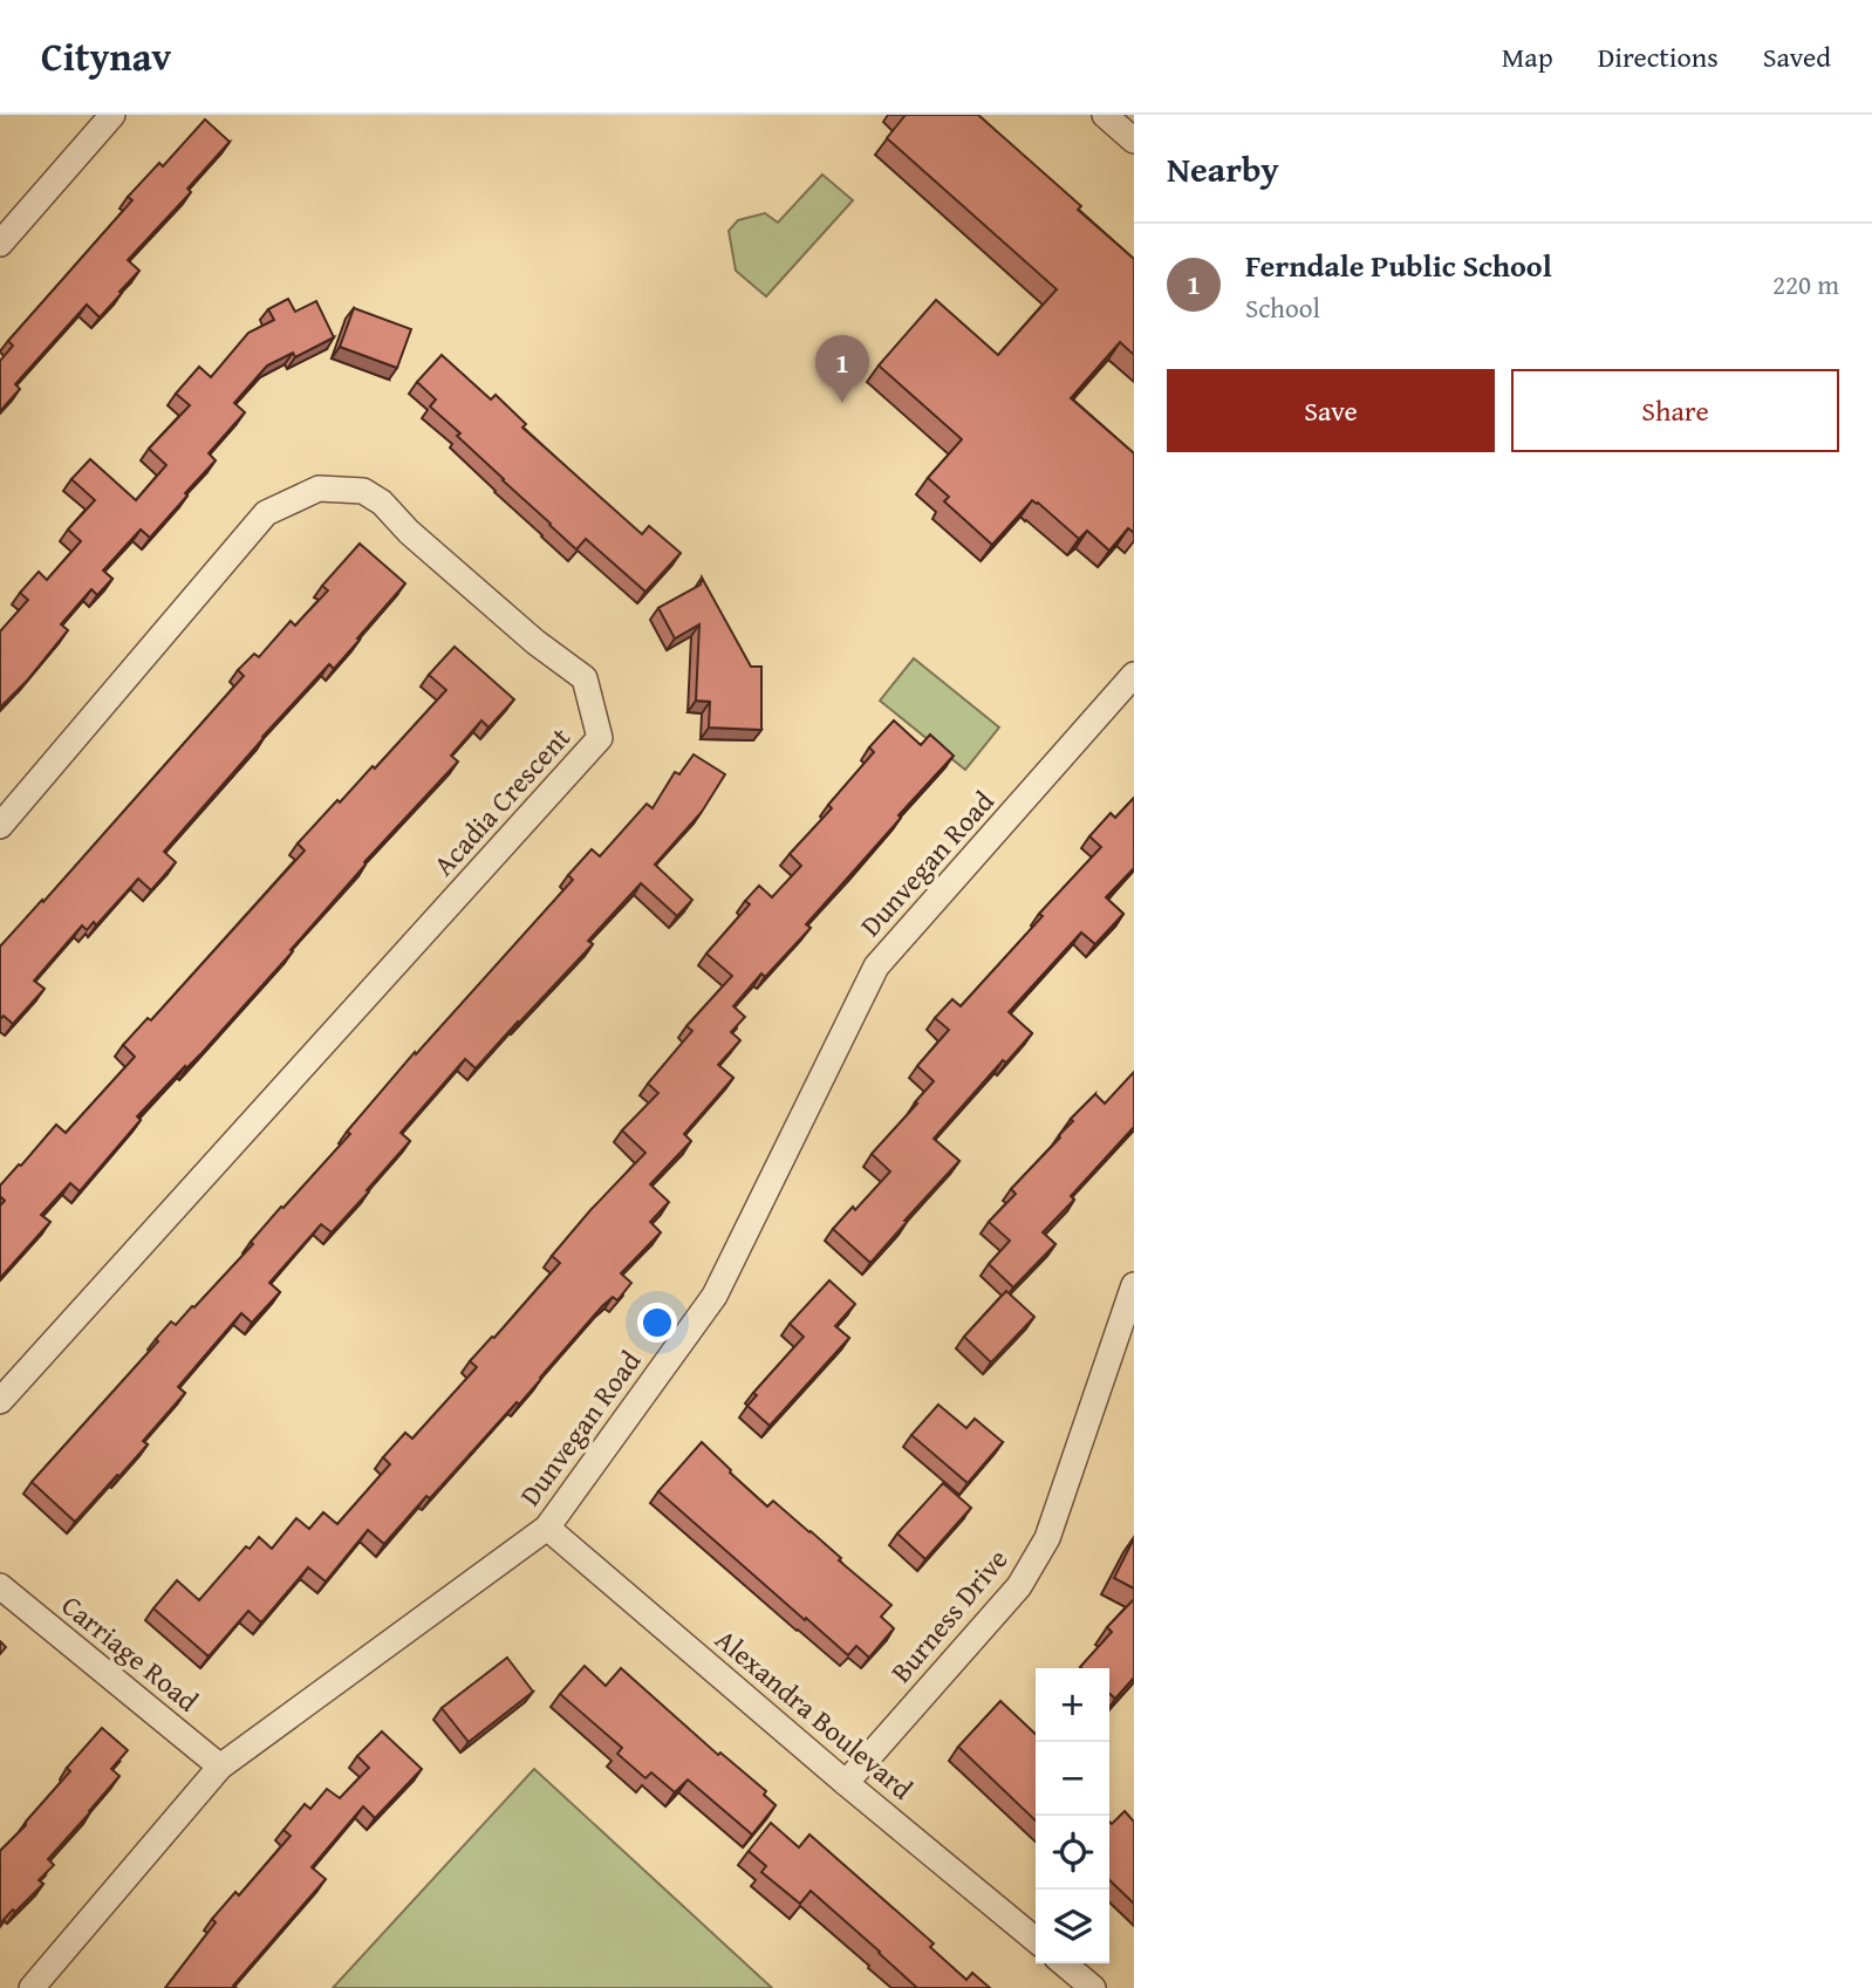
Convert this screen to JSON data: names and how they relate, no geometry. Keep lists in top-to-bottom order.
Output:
{
  "streets": {
    "street": [
      "Acadia Crescent",
      "Dunvegan Road",
      "Burness Drive",
      "Carriage Road",
      "Alexandra Boulevard"
    ]
  },
  "crossings": [
    ["Dunvegan Road", "Carriage Road"],
    ["Dunvegan Road", "Alexandra Boulevard"],
    ["Burness Drive", "Alexandra Boulevard"]
  ],
  "page": {
    "header": "Citynav",
    "nav": ["Map", "Directions", "Saved"],
    "heading": "Nearby",
    "list": [
      {
        "mark": "1",
        "name": "Ferndale Public School",
        "note": "School",
        "value": "220 m"
      }
    ],
    "pins": "1",
    "buttons": ["Save", "Share"],
    "map_buttons": ["+", "−"]
  }
}
